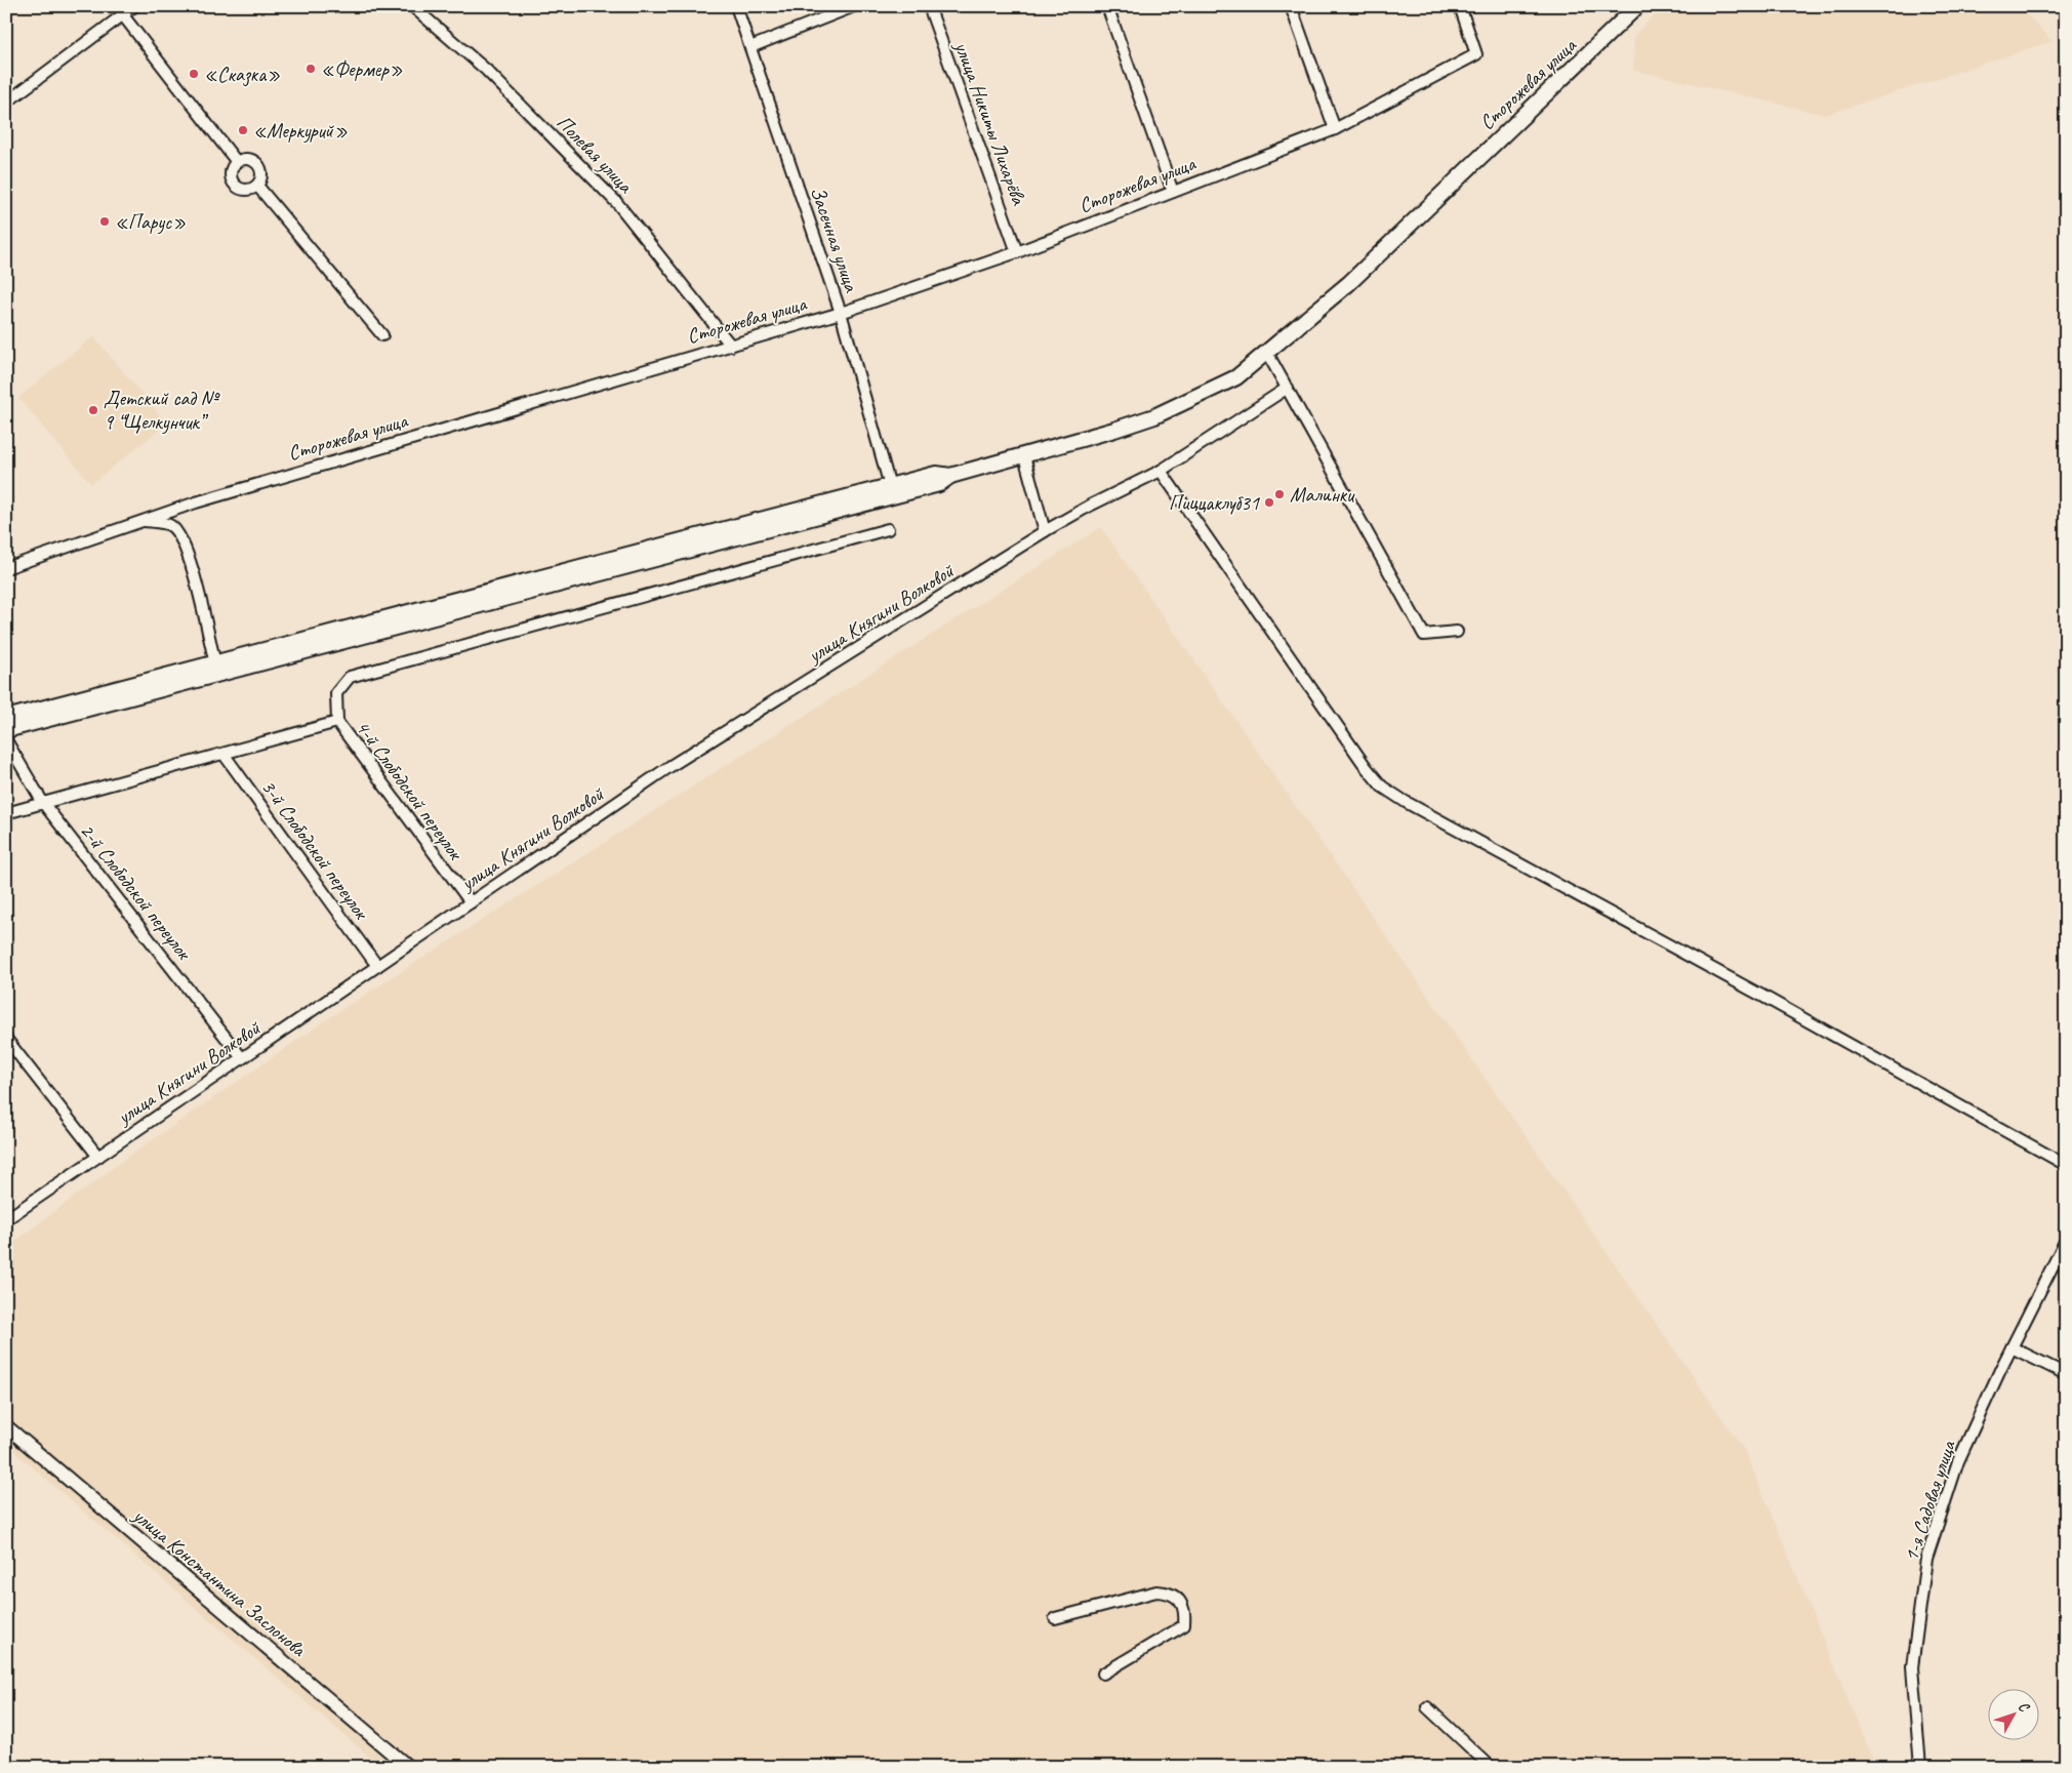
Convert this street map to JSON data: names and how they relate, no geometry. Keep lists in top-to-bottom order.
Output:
{
  "streets": {
    "main road": ["Сторожевая улица"],
    "street": [
      "улица Никиты Лихарёва",
      "Полевая улица",
      "Засечная улица",
      "улица Княгини Волковой",
      "4-й Слободской переулок",
      "3-й Слободской переулок",
      "2-й Слободской переулок",
      "1-я Садовая улица",
      "улица Константина Заслонова"
    ]
  },
  "crossings": [
    ["Сторожевая улица", "улица Никиты Лихарёва"],
    ["Сторожевая улица", "Полевая улица"],
    ["Сторожевая улица", "Засечная улица"],
    ["улица Княгини Волковой", "4-й Слободской переулок"],
    ["улица Княгини Волковой", "3-й Слободской переулок"],
    ["улица Княгини Волковой", "2-й Слободской переулок"]
  ],
  "places": [
    "«Фермер»",
    "«Сказка»",
    "«Меркурий»",
    "«Парус»",
    "Детский сад № 9 “Щелкунчик”",
    "Малинки",
    "Пиццаклуб31"
  ],
  "north": "top right"
}
